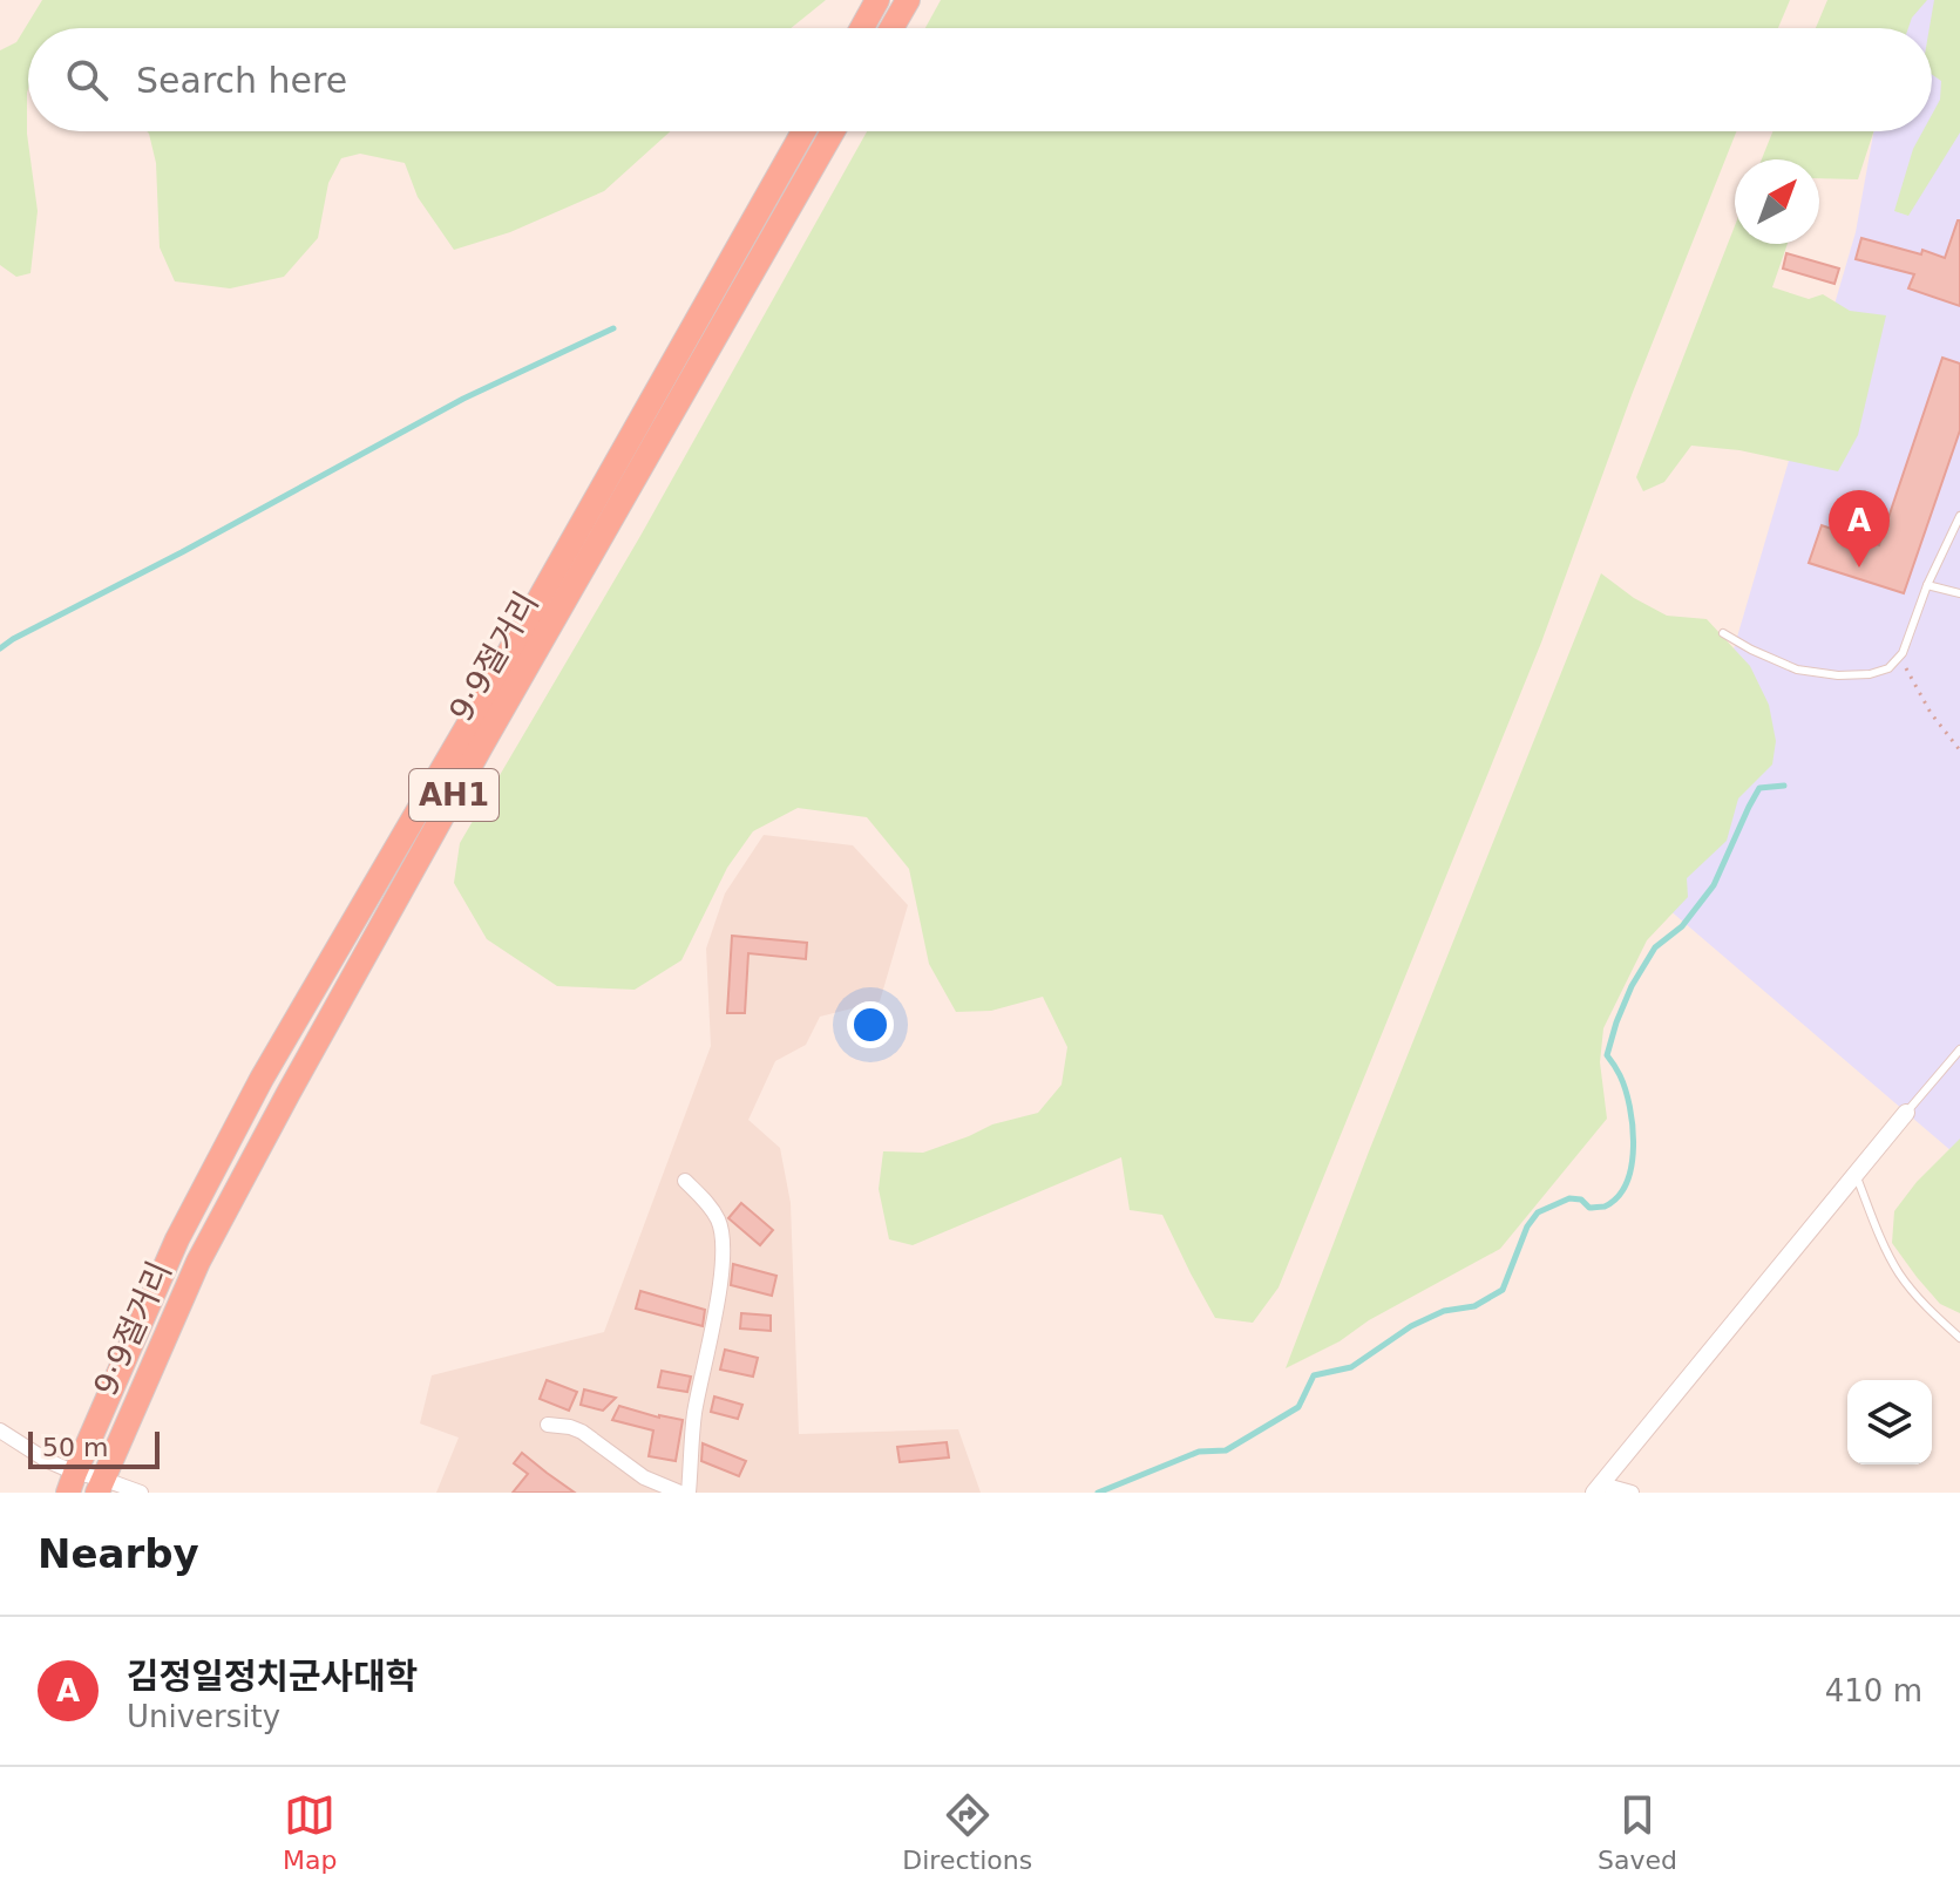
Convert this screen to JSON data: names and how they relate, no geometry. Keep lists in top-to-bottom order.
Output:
{
  "streets": {
    "highway": ["9·9절거리", "AH1"]
  },
  "scale_bar": "50 m",
  "north": "top right",
  "page": {
    "search": "Search here",
    "pins": "A",
    "scale": "50 m",
    "heading": "Nearby",
    "list": [
      {
        "mark": "A",
        "name": "김정일정치군사대학",
        "note": "University",
        "value": "410 m"
      }
    ],
    "nav": ["Map", "Directions", "Saved"]
  }
}
